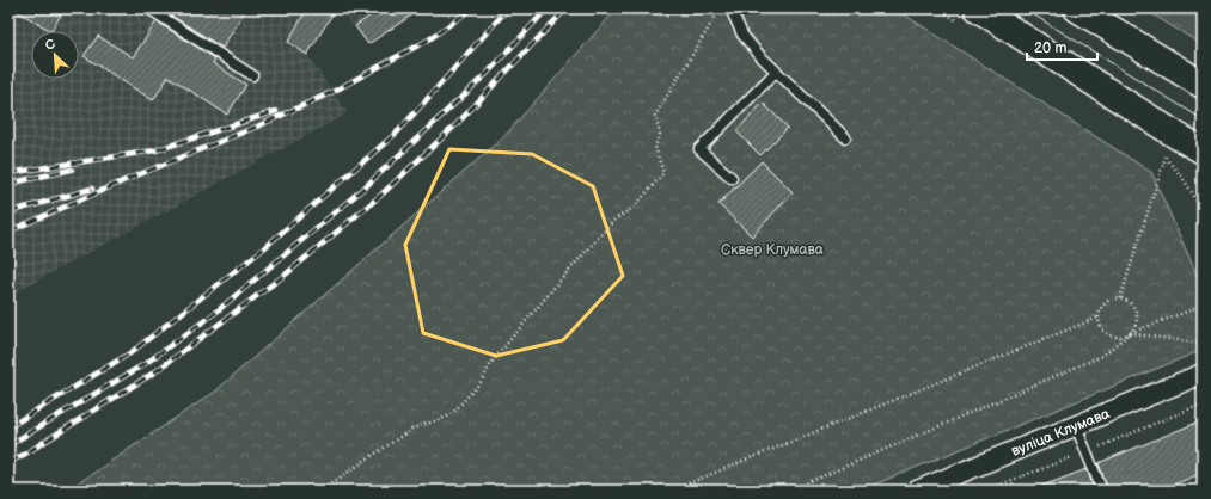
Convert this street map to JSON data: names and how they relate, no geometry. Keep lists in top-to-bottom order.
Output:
{
  "streets": {
    "street": ["вуліца Клумава"]
  },
  "parks": ["Сквер Клумава"],
  "scale_bar": "20 m",
  "north": "top left"
}
